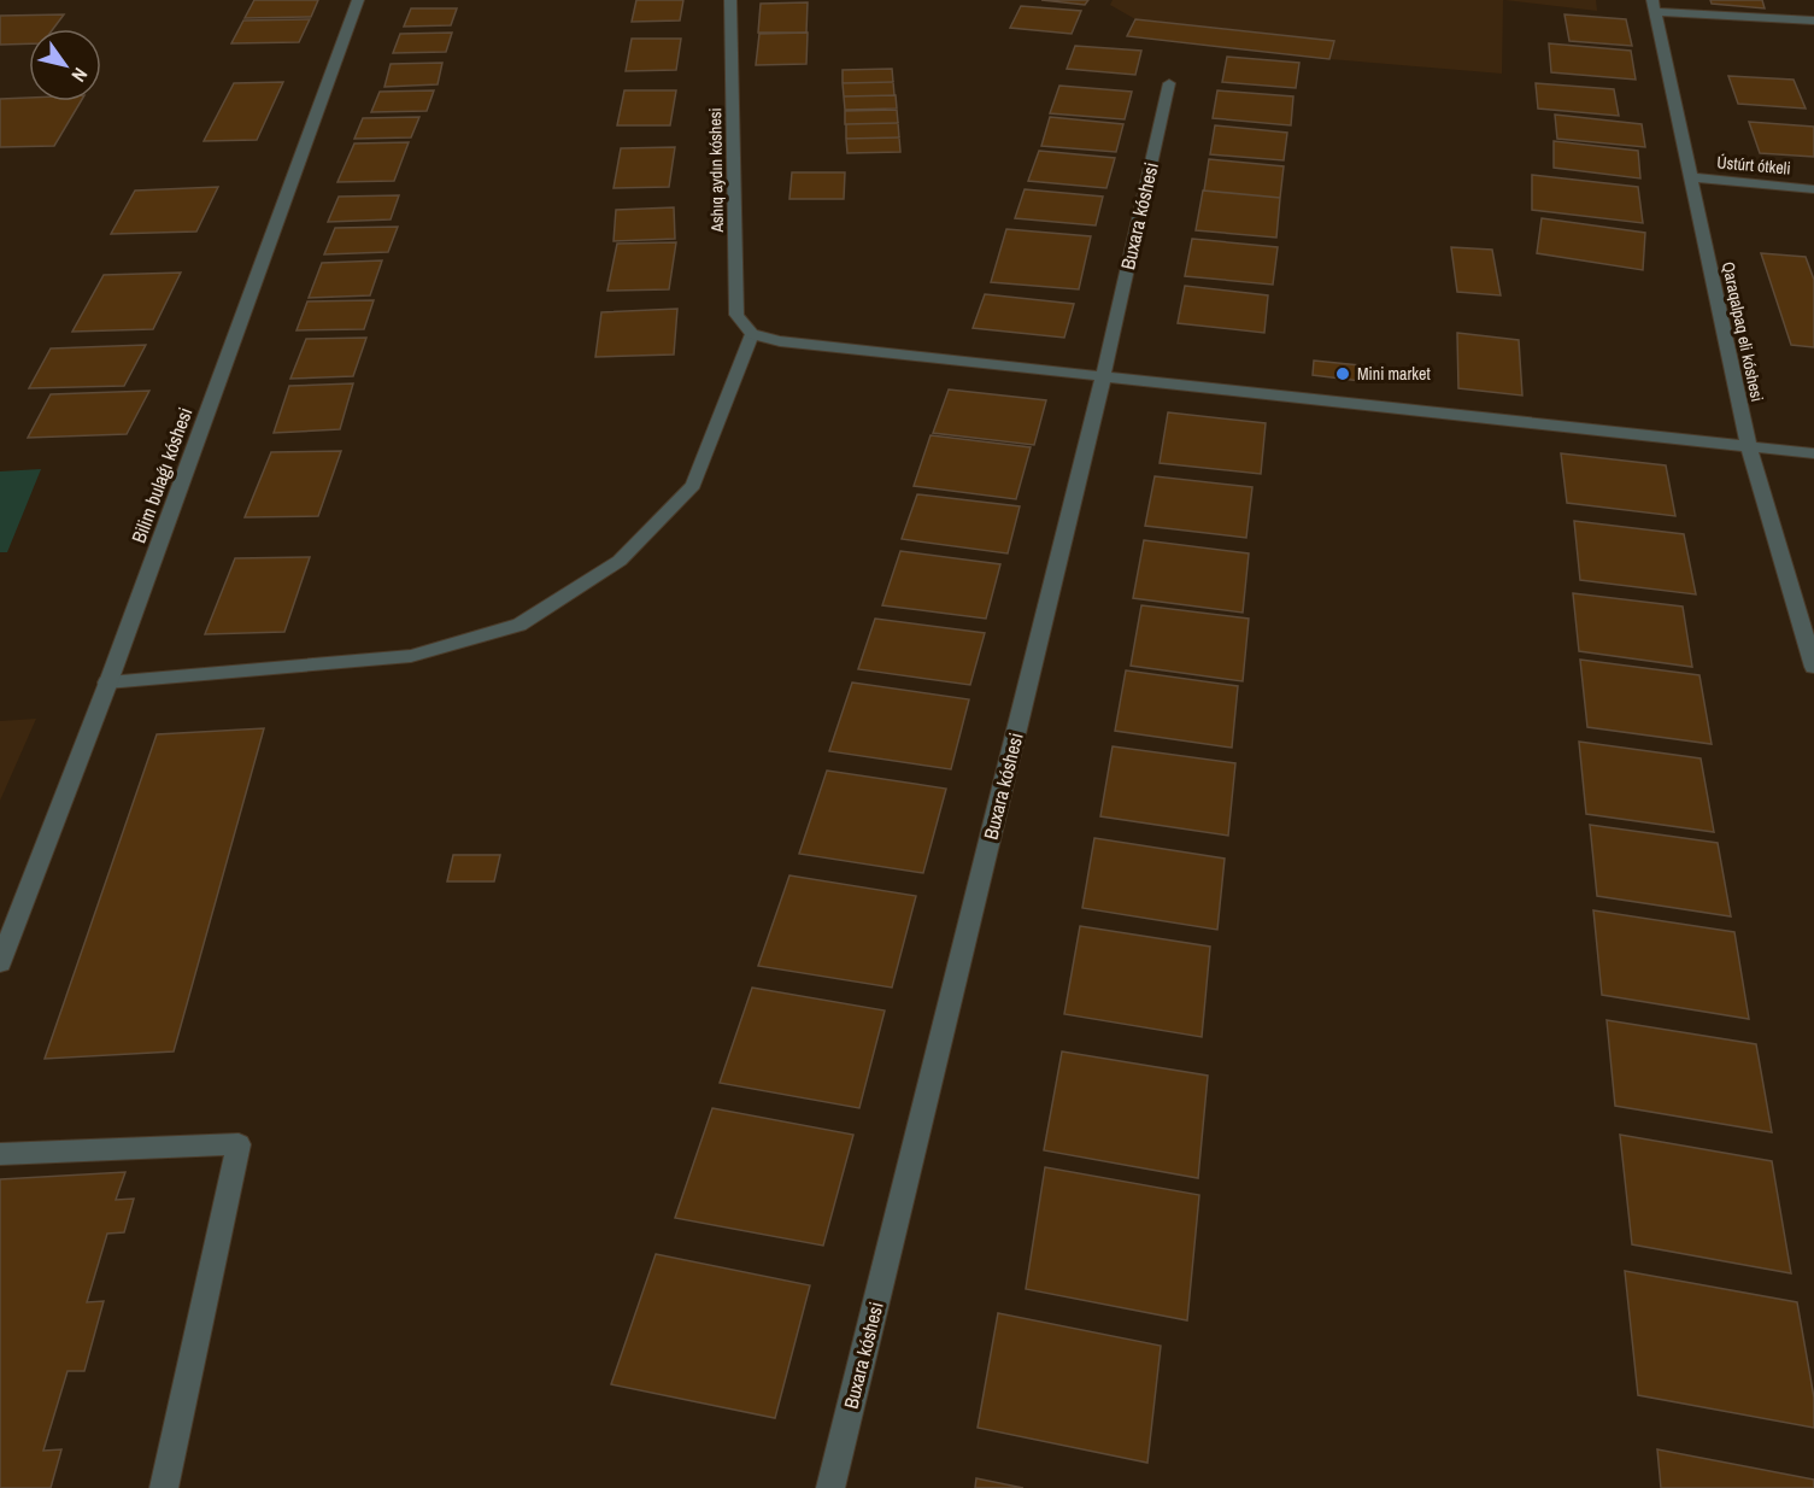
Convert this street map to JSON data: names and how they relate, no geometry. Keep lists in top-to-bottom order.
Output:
{
  "streets": {
    "street": [
      "Ústúrt ótkeli",
      "Ashıq aydın kóshesi",
      "Buxara kóshesi",
      "Qaraqalpaq eli kóshesi",
      "Bilim bulaǵı kóshesi"
    ]
  },
  "crossings": [
    ["Ústúrt ótkeli", "Qaraqalpaq eli kóshesi"]
  ],
  "places": ["Mini market"],
  "north": "bottom right"
}
